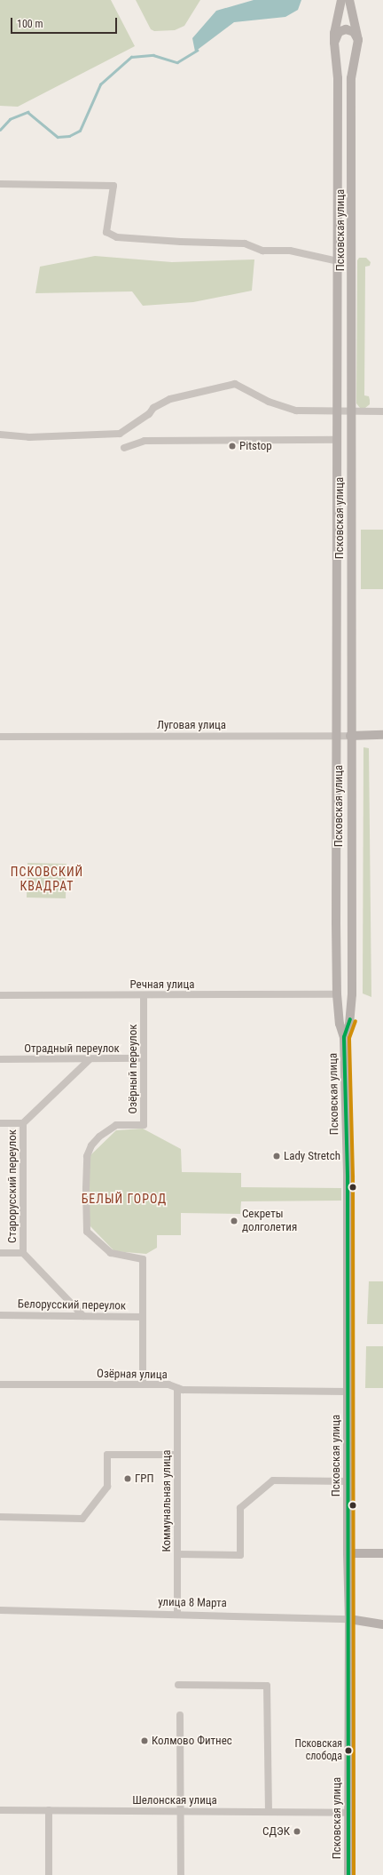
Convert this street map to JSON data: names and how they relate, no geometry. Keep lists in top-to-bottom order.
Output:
{
  "streets": {
    "main road": ["Псковская улица", "Луговая улица", "улица 8 Марта"],
    "street": [
      "Речная улица",
      "Отрадный переулок",
      "Озёрный переулок",
      "Старорусский переулок",
      "Белорусский переулок",
      "Озёрная улица",
      "Коммунальная улица",
      "Шелонская улица"
    ]
  },
  "crossings": [
    ["Псковская улица", "Луговая улица"],
    ["Псковская улица", "Речная улица"],
    ["Псковская улица", "Озёрная улица"],
    ["Псковская улица", "улица 8 Марта"],
    ["Псковская улица", "Шелонская улица"],
    ["Речная улица", "Озёрный переулок"],
    ["Отрадный переулок", "Озёрный переулок"],
    ["Отрадный переулок", "Старорусский переулок"],
    ["Озёрный переулок", "Белорусский переулок"],
    ["Озёрный переулок", "Озёрная улица"],
    ["Старорусский переулок", "Белорусский переулок"],
    ["Озёрная улица", "Коммунальная улица"],
    ["Коммунальная улица", "улица 8 Марта"]
  ],
  "districts": ["ПСКОВСКИЙ КВАДРАТ", "БЕЛЫЙ ГОРОД"],
  "places": [
    "Pitstop",
    "Lady Stretch",
    "Секреты долголетия",
    "ГРП",
    "Колмово Фитнес",
    "Псковская слобода",
    "СДЭК"
  ],
  "scale_bar": "100 m"
}
